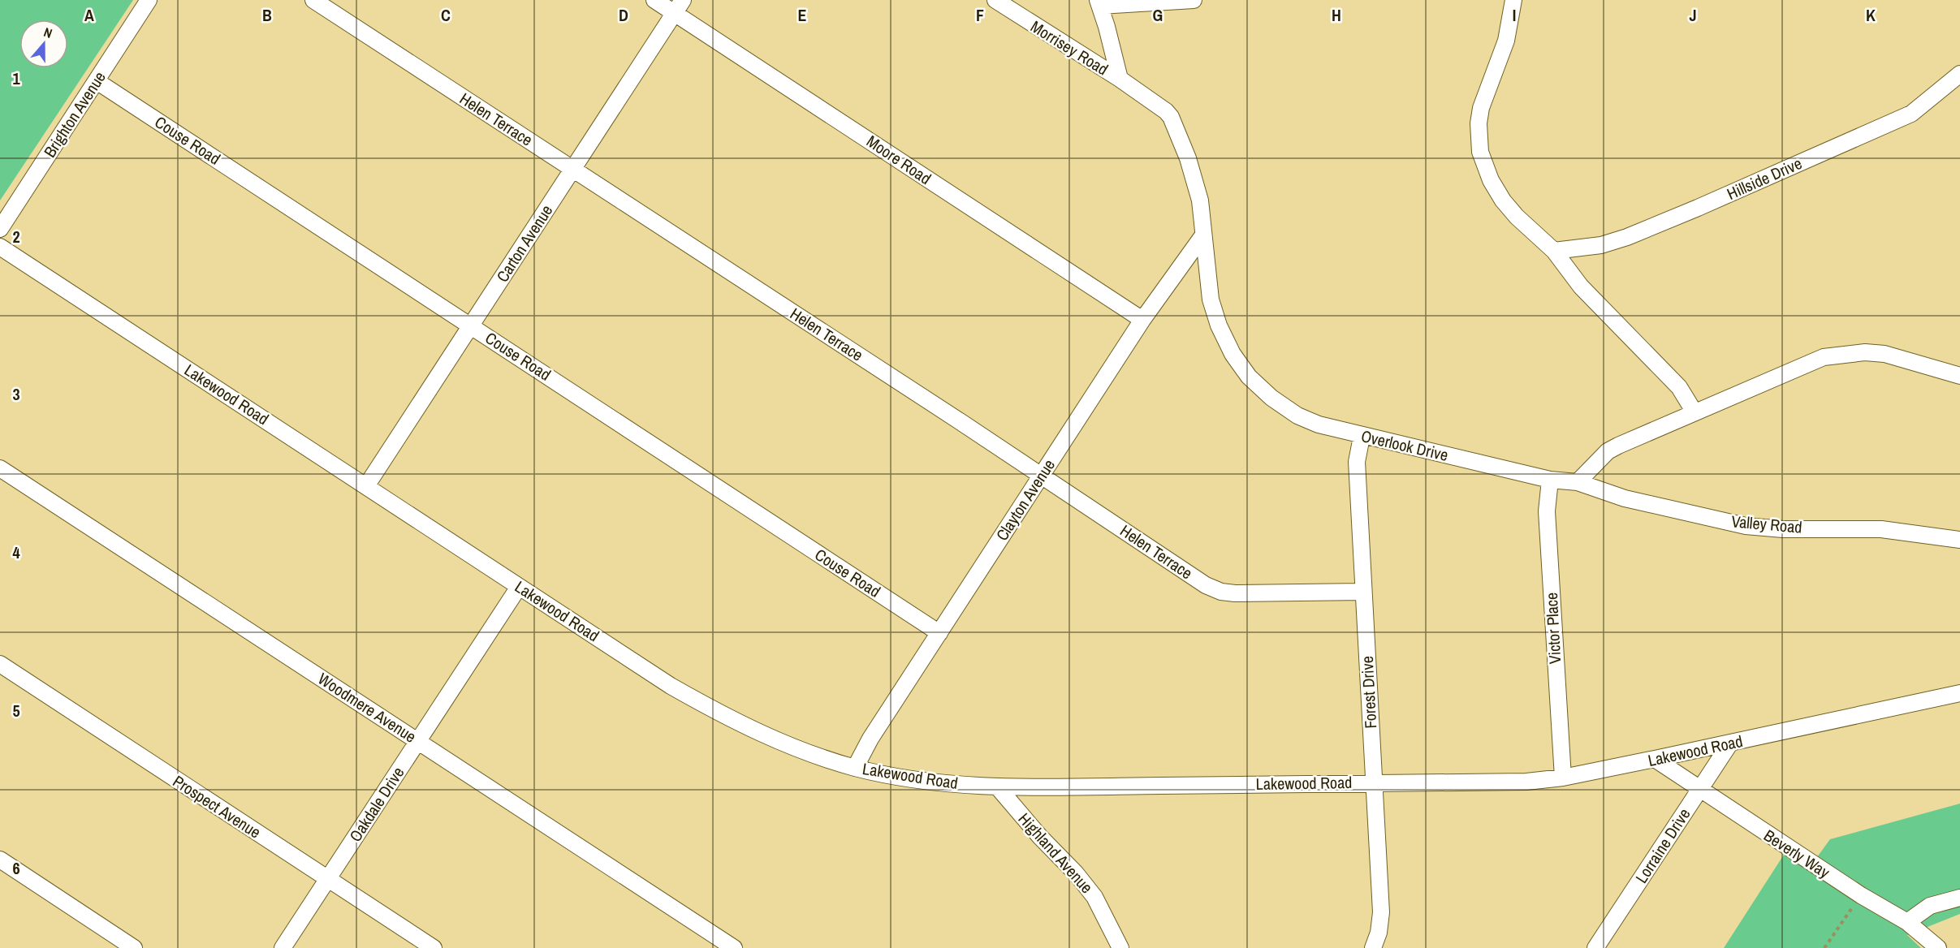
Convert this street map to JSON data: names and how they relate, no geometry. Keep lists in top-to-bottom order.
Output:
{
  "streets": {
    "street": [
      "Morrisey Road",
      "Brighton Avenue",
      "Helen Terrace",
      "Couse Road",
      "Moore Road",
      "Hillside Drive",
      "Carton Avenue",
      "Lakewood Road",
      "Overlook Drive",
      "Clayton Avenue",
      "Valley Road",
      "Victor Place",
      "Forest Drive",
      "Woodmere Avenue",
      "Oakdale Drive",
      "Prospect Avenue",
      "Lorraine Drive",
      "Highland Avenue",
      "Beverly Way"
    ]
  },
  "crossings": [
    ["Morrisey Road", "Overlook Drive"],
    ["Brighton Avenue", "Couse Road"],
    ["Helen Terrace", "Carton Avenue"],
    ["Helen Terrace", "Clayton Avenue"],
    ["Helen Terrace", "Forest Drive"],
    ["Couse Road", "Carton Avenue"],
    ["Couse Road", "Clayton Avenue"],
    ["Moore Road", "Carton Avenue"],
    ["Moore Road", "Clayton Avenue"],
    ["Carton Avenue", "Lakewood Road"],
    ["Lakewood Road", "Clayton Avenue"],
    ["Lakewood Road", "Victor Place"],
    ["Lakewood Road", "Forest Drive"],
    ["Lakewood Road", "Oakdale Drive"],
    ["Lakewood Road", "Lorraine Drive"],
    ["Lakewood Road", "Highland Avenue"],
    ["Lakewood Road", "Beverly Way"],
    ["Overlook Drive", "Clayton Avenue"],
    ["Overlook Drive", "Valley Road"],
    ["Overlook Drive", "Victor Place"],
    ["Overlook Drive", "Forest Drive"],
    ["Woodmere Avenue", "Oakdale Drive"],
    ["Oakdale Drive", "Prospect Avenue"],
    ["Lorraine Drive", "Beverly Way"]
  ],
  "north": "top",
  "grid": {
    "columns": [
      "A",
      "B",
      "C",
      "D",
      "E",
      "F",
      "G",
      "H",
      "I",
      "J",
      "K"
    ],
    "rows": [
      "1",
      "2",
      "3",
      "4",
      "5",
      "6"
    ]
  }
}
